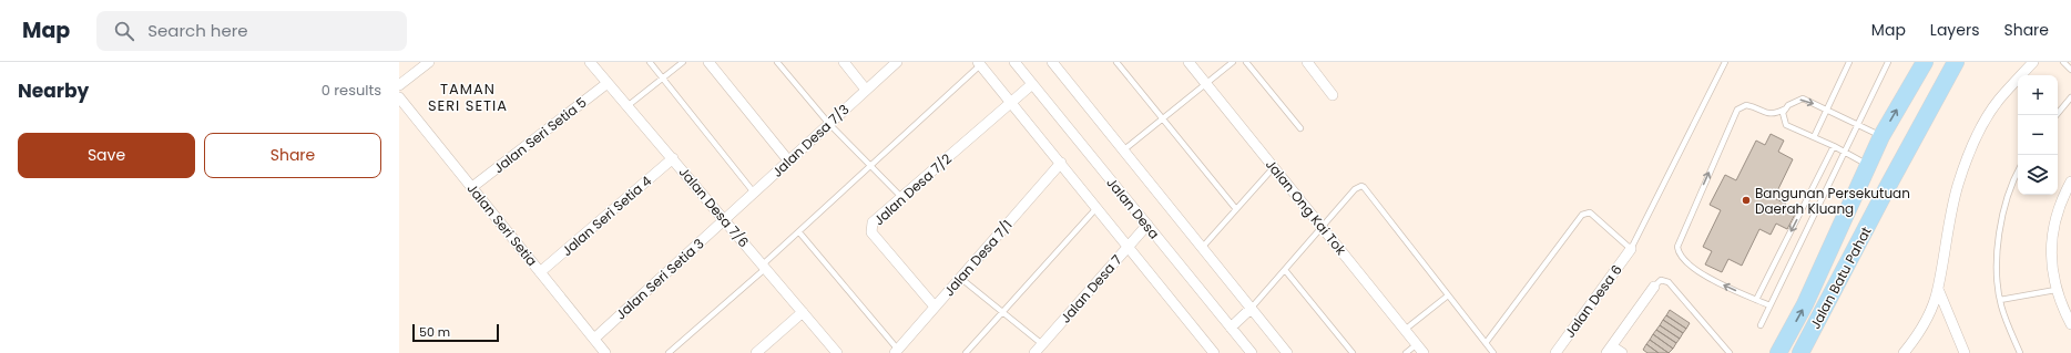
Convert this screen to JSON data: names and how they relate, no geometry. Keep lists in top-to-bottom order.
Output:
{
  "streets": {
    "highway": ["Jalan Batu Pahat"],
    "street": [
      "Jalan Seri Setia 5",
      "Jalan Desa 7/3",
      "Jalan Desa 7/2",
      "Jalan Desa 7/6",
      "Jalan Ong Kai Tok",
      "Jalan Desa",
      "Jalan Seri Setia 4",
      "Jalan Seri Setia",
      "Jalan Desa 7/1",
      "Jalan Seri Setia 3",
      "Jalan Desa 7",
      "Jalan Desa 6"
    ]
  },
  "crossings": [
    ["Jalan Seri Setia 5", "Jalan Desa 7/6"],
    ["Jalan Seri Setia 5", "Jalan Seri Setia"],
    ["Jalan Desa 7/3", "Jalan Desa 7/6"],
    ["Jalan Desa 7/3", "Jalan Seri Setia 3"],
    ["Jalan Desa 7/2", "Jalan Desa"],
    ["Jalan Desa 7/2", "Jalan Desa 7/1"],
    ["Jalan Desa 7/6", "Jalan Seri Setia 4"],
    ["Jalan Desa 7/6", "Jalan Seri Setia 3"],
    ["Jalan Desa", "Jalan Desa 7/1"],
    ["Jalan Desa", "Jalan Desa 7"],
    ["Jalan Seri Setia 4", "Jalan Seri Setia"],
    ["Jalan Seri Setia", "Jalan Seri Setia 3"]
  ],
  "districts": ["TAMAN SERI SETIA"],
  "places": ["Bangunan Persekutuan Daerah Kluang"],
  "scale_bar": "50 m",
  "page": {
    "header": "Map",
    "search": "Search here",
    "nav": ["Map", "Layers", "Share"],
    "heading": ["Nearby", "0 results"],
    "map_buttons": ["+", "−"],
    "buttons": ["Save", "Share"],
    "scale": "50 m"
  }
}
